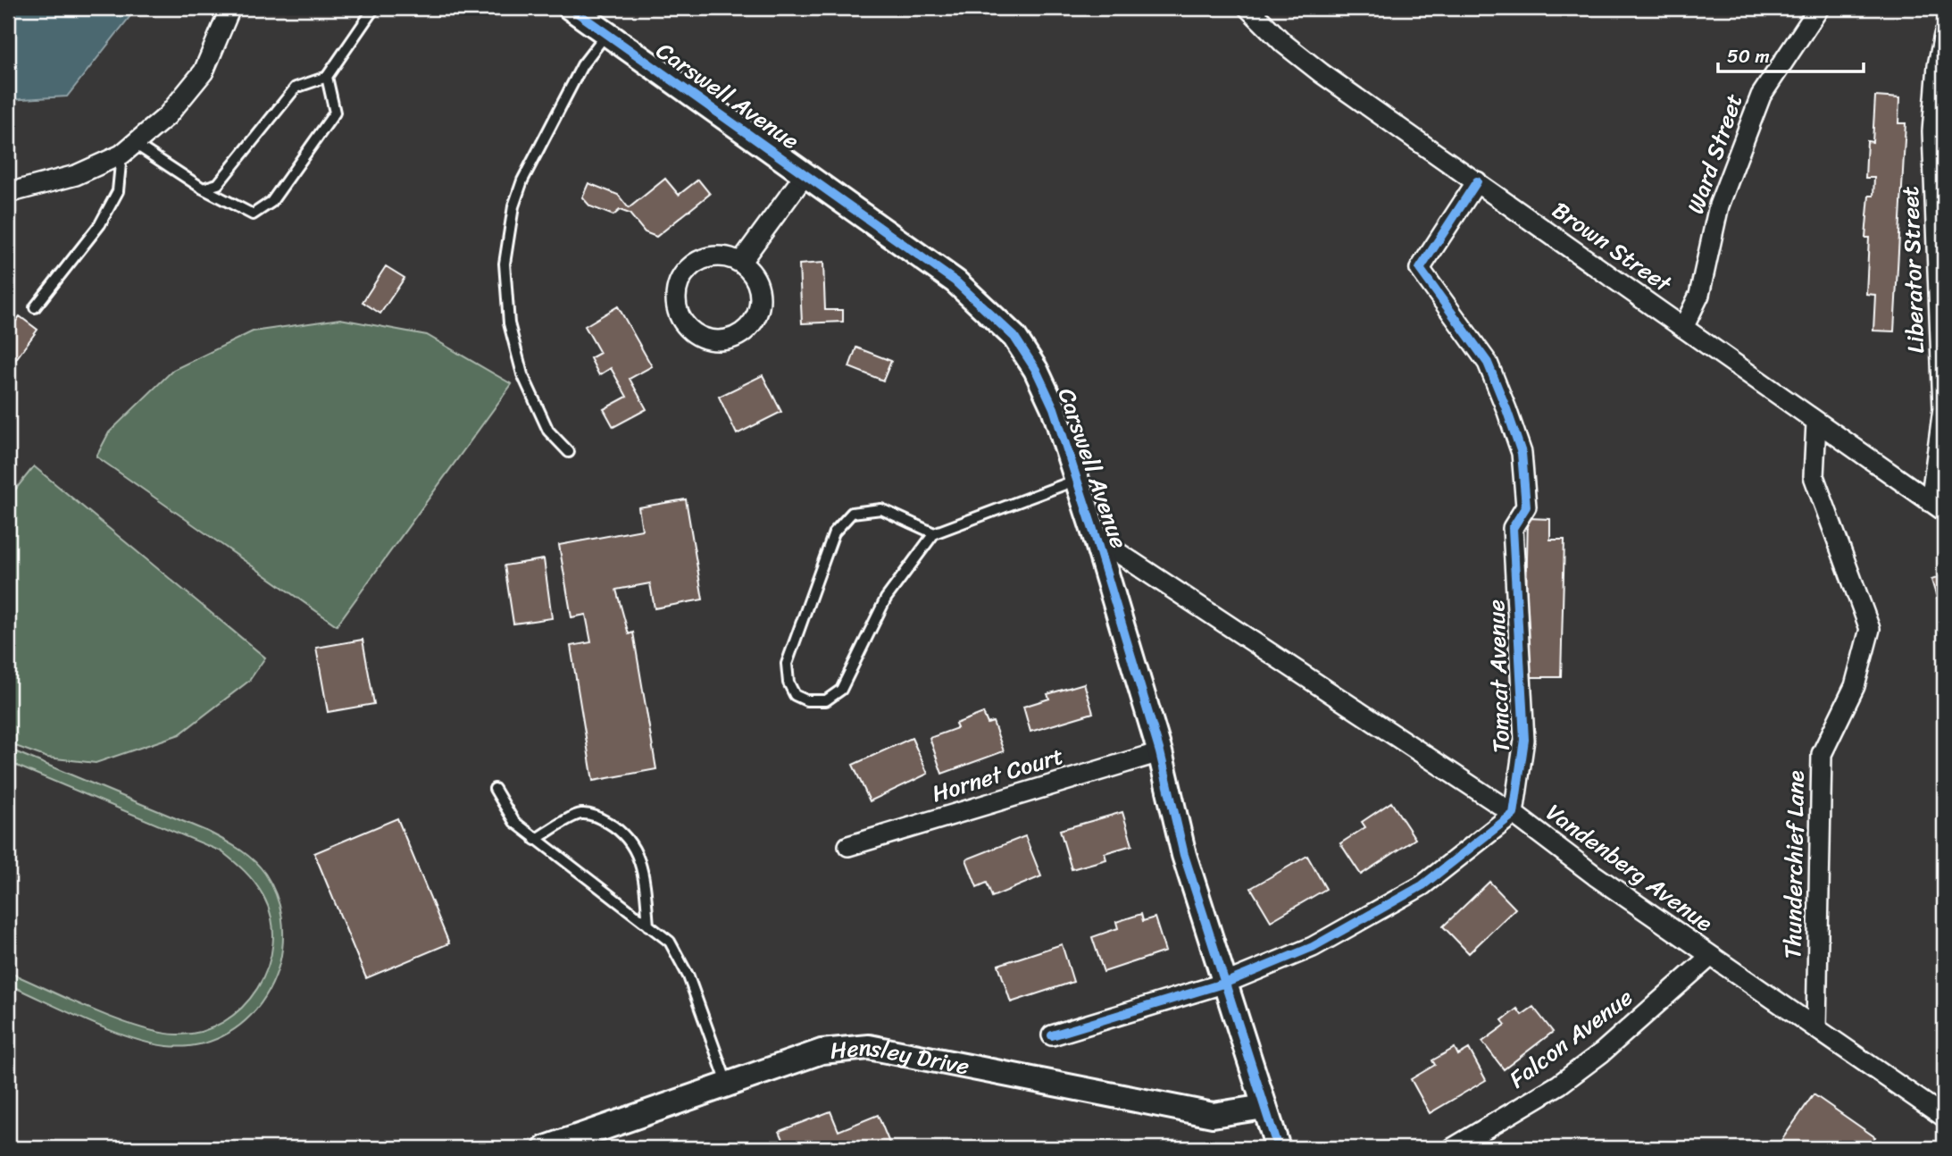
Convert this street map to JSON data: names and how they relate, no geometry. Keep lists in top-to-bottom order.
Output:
{
  "streets": {
    "street": [
      "Carswell Avenue",
      "Ward Street",
      "Brown Street",
      "Liberator Street",
      "Tomcat Avenue",
      "Hornet Court",
      "Thunderchief Lane",
      "Vandenberg Avenue",
      "Falcon Avenue",
      "Hensley Drive"
    ]
  },
  "crossings": [
    ["Carswell Avenue", "Hornet Court"],
    ["Carswell Avenue", "Vandenberg Avenue"],
    ["Carswell Avenue", "Hensley Drive"],
    ["Ward Street", "Brown Street"],
    ["Brown Street", "Liberator Street"],
    ["Brown Street", "Tomcat Avenue"],
    ["Brown Street", "Thunderchief Lane"],
    ["Tomcat Avenue", "Vandenberg Avenue"],
    ["Thunderchief Lane", "Vandenberg Avenue"],
    ["Vandenberg Avenue", "Falcon Avenue"]
  ],
  "scale_bar": "50 m"
}
